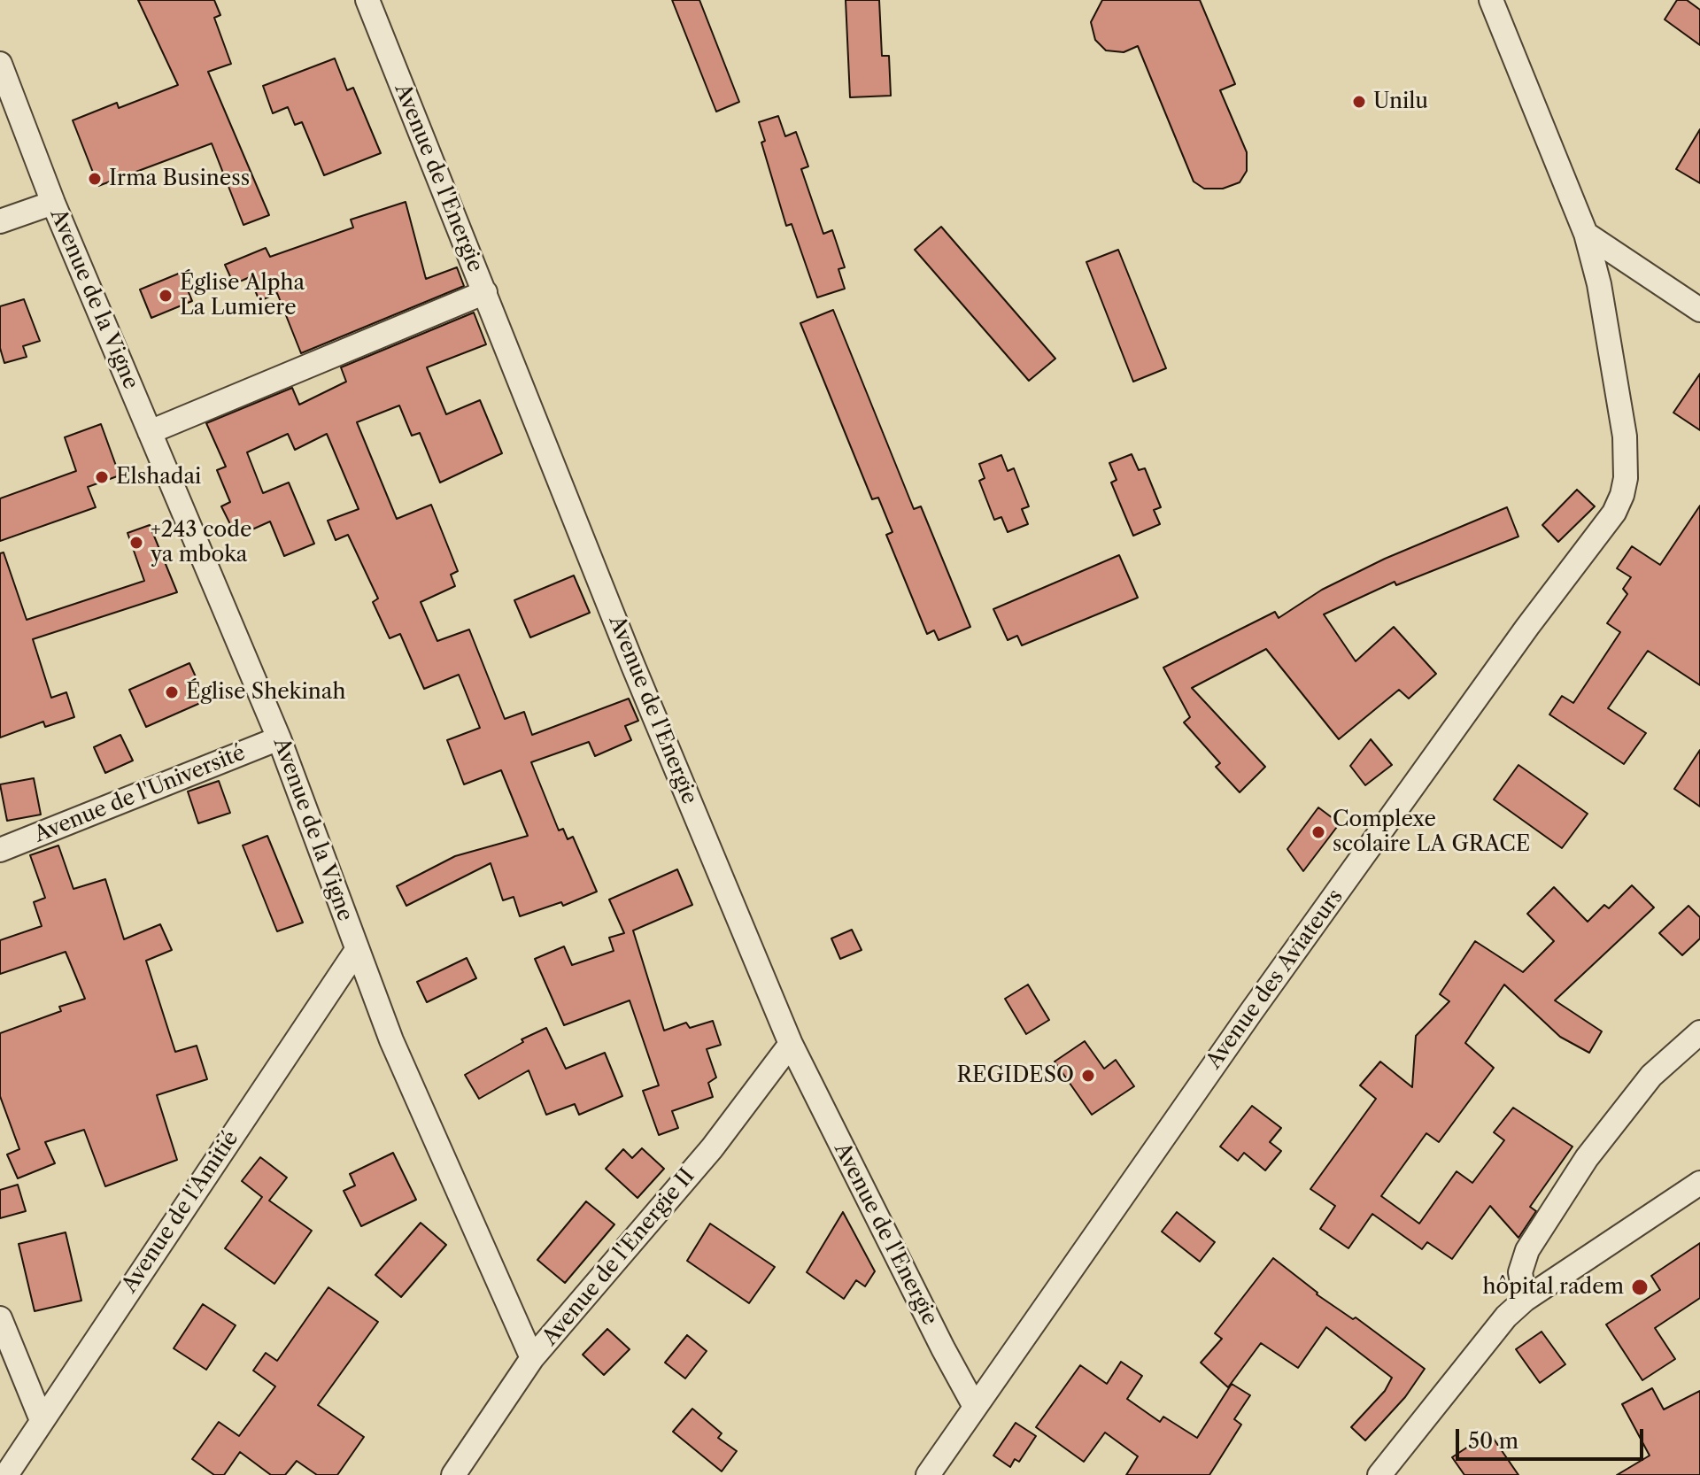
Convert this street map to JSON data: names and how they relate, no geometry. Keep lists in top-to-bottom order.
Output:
{
  "streets": {
    "street": [
      "Avenue de l'Energie",
      "Avenue de la Vigne",
      "Avenue de l'Université",
      "Avenue des Aviateurs",
      "Avenue de l'Amitié",
      "Avenue de l'Energie II"
    ]
  },
  "crossings": [
    ["Avenue de l'Energie", "Avenue des Aviateurs"],
    ["Avenue de l'Energie", "Avenue de l'Energie II"],
    ["Avenue de la Vigne", "Avenue de l'Université"],
    ["Avenue de la Vigne", "Avenue de l'Amitié"],
    ["Avenue de la Vigne", "Avenue de l'Energie II"]
  ],
  "places": [
    "Unilu",
    "Irma Business",
    "Église Alpha La Lumiere",
    "Elshadai",
    "+243 code ya mboka",
    "Église Shekinah",
    "Complexe scolaire LA GRACE",
    "REGIDESO",
    "hôpital radem"
  ],
  "scale_bar": "50 m"
}
